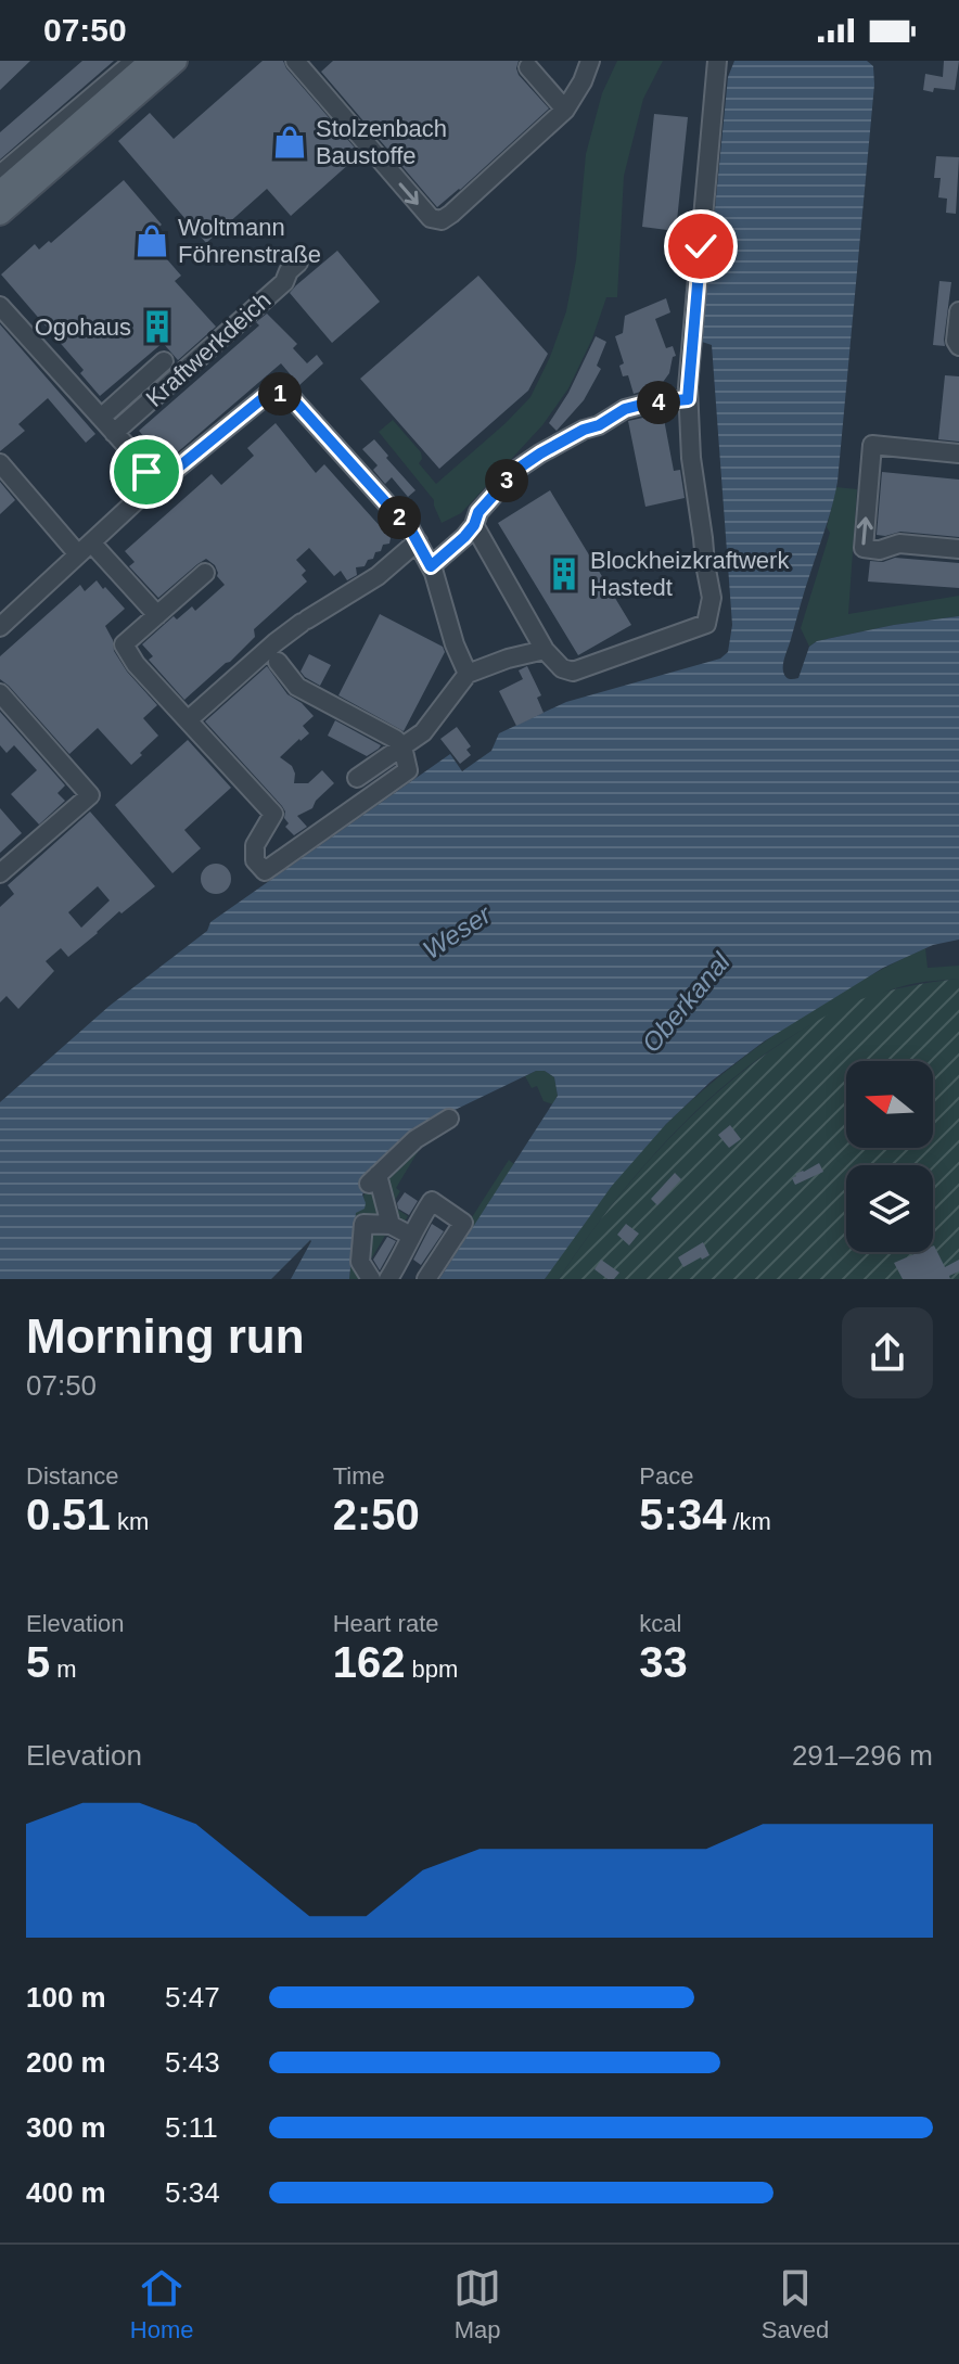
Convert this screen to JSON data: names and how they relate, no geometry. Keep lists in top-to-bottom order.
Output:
{
  "streets": {
    "street": ["Kraftwerkdeich"]
  },
  "water": ["Weser", "Oberkanal"],
  "places": {
    "shop": ["Stolzenbach Baustoffe", "Woltmann Föhrenstraße"],
    "building": ["Ogohaus", "Blockheizkraftwerk Hastedt"]
  },
  "north": "left",
  "page": {
    "status": "07:50",
    "pins": [
      "1",
      "4",
      "3",
      "2"
    ],
    "heading": ["Morning run", "07:50"],
    "stats": [
      ["Distance", "0.51 km"],
      ["Time", "2:50"],
      ["Pace", "5:34 /km"],
      ["Elevation", "5 m"],
      ["Heart rate", "162 bpm"],
      ["kcal", "33"]
    ],
    "chart": ["Elevation", "291–296 m"],
    "list": [
      {
        "name": "100 m",
        "note": "5:47"
      },
      {
        "name": "200 m",
        "note": "5:43"
      },
      {
        "name": "300 m",
        "note": "5:11"
      },
      {
        "name": "400 m",
        "note": "5:34"
      }
    ],
    "tabs": ["Home", "Map", "Saved"]
  }
}
